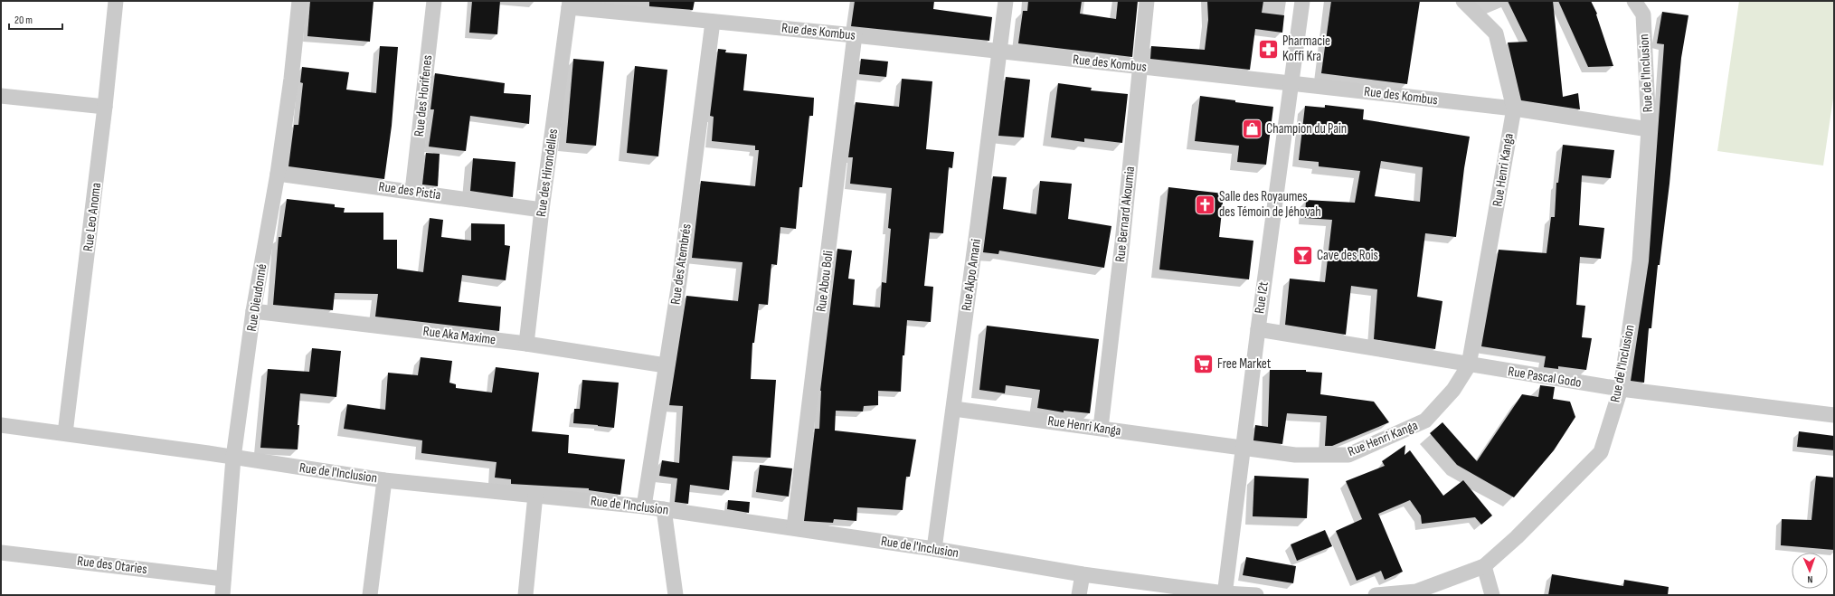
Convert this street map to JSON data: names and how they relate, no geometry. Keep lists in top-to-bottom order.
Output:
{
  "streets": {
    "street": [
      "Rue des Kombus",
      "Rue de l'Inclusion",
      "Rue des Horifenes",
      "Rue Henri Kanga",
      "Rue des Hirondelles",
      "Rue des Pistia",
      "Rue Bernard Akoumia",
      "Rue Leo Anoma",
      "Rue des Atembrés",
      "Rue Akpo Amani",
      "Rue Abou Boli",
      "Rue Dieudonné",
      "Rue I2t",
      "Rue Aka Maxime",
      "Rue Pascal Godo",
      "Rue des Otaries"
    ]
  },
  "crossings": [
    ["Rue des Kombus", "Rue de l'Inclusion"],
    ["Rue des Kombus", "Rue Henri Kanga"],
    ["Rue des Kombus", "Rue des Hirondelles"],
    ["Rue des Kombus", "Rue Bernard Akoumia"],
    ["Rue des Kombus", "Rue des Atembrés"],
    ["Rue des Kombus", "Rue Akpo Amani"],
    ["Rue des Kombus", "Rue Abou Boli"],
    ["Rue des Kombus", "Rue I2t"],
    ["Rue de l'Inclusion", "Rue Leo Anoma"],
    ["Rue de l'Inclusion", "Rue des Atembrés"],
    ["Rue de l'Inclusion", "Rue Akpo Amani"],
    ["Rue de l'Inclusion", "Rue Abou Boli"],
    ["Rue de l'Inclusion", "Rue Dieudonné"],
    ["Rue de l'Inclusion", "Rue I2t"],
    ["Rue de l'Inclusion", "Rue Pascal Godo"],
    ["Rue des Horifenes", "Rue des Pistia"],
    ["Rue Henri Kanga", "Rue Bernard Akoumia"],
    ["Rue Henri Kanga", "Rue Akpo Amani"],
    ["Rue Henri Kanga", "Rue I2t"],
    ["Rue Henri Kanga", "Rue Pascal Godo"],
    ["Rue des Hirondelles", "Rue des Pistia"],
    ["Rue des Hirondelles", "Rue Aka Maxime"],
    ["Rue des Pistia", "Rue Dieudonné"],
    ["Rue des Atembrés", "Rue Aka Maxime"],
    ["Rue Dieudonné", "Rue Aka Maxime"],
    ["Rue Dieudonné", "Rue des Otaries"],
    ["Rue I2t", "Rue Pascal Godo"]
  ],
  "places": {
    "pharmacy": ["Pharmacie Koffi Kra"],
    "shop": ["Champion du Pain"],
    "church": ["Salle des Royaumes des Témoin de Jéhovah"],
    "bar": ["Cave des Rois"],
    "supermarket": ["Free Market"]
  },
  "scale_bar": "20 m",
  "north": "bottom"
}
